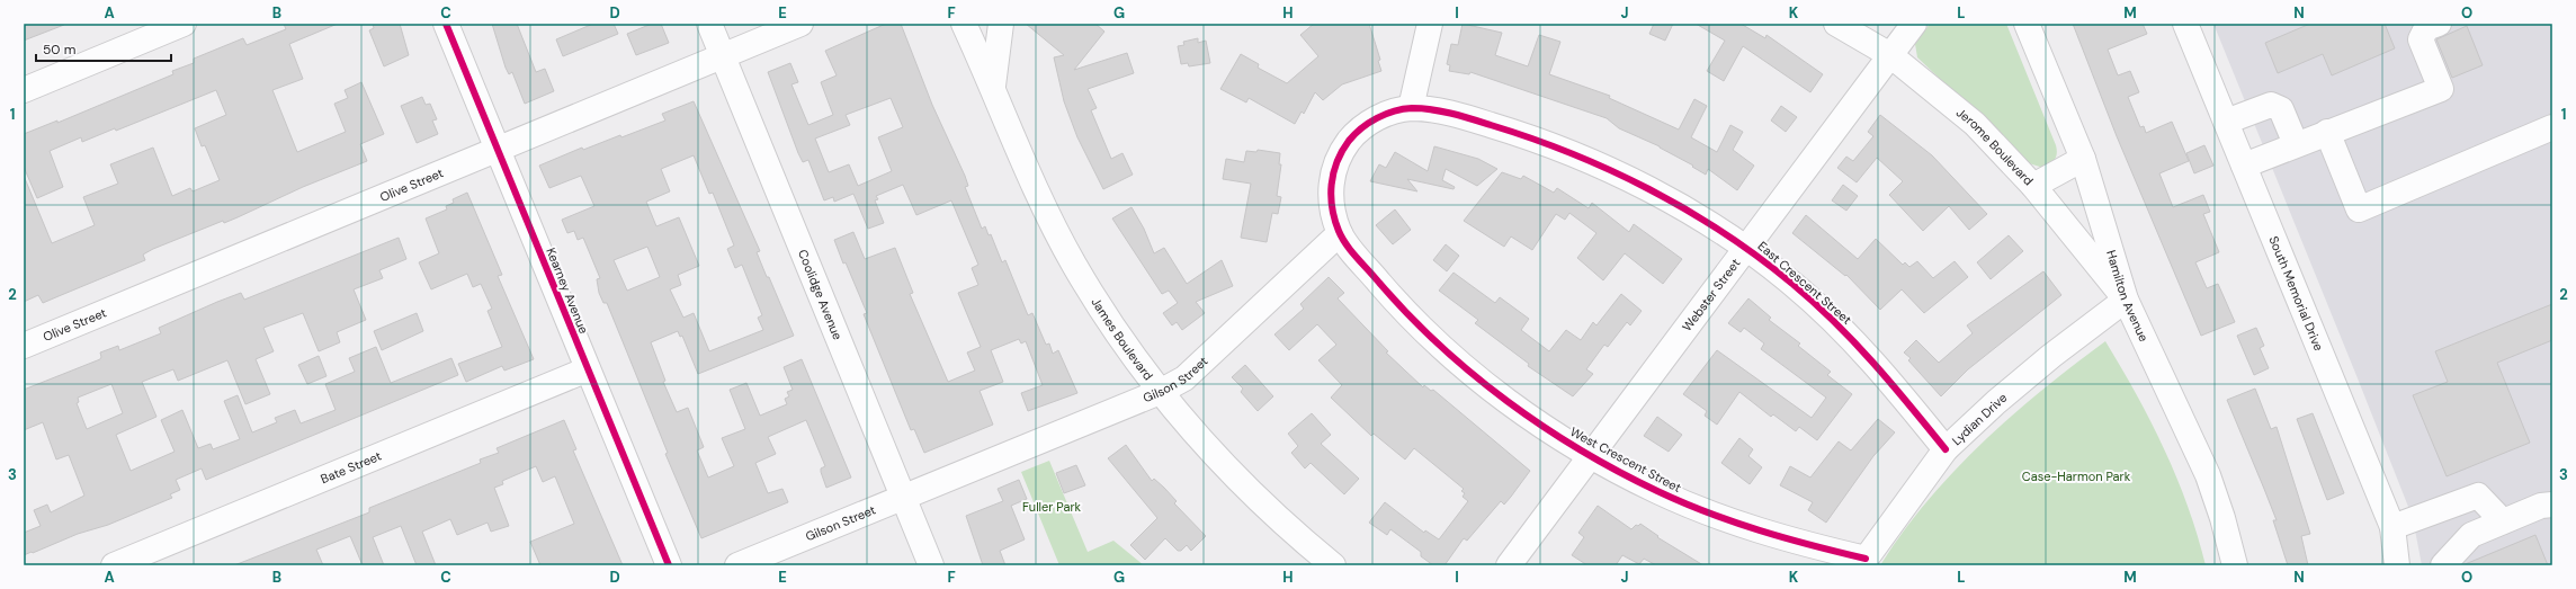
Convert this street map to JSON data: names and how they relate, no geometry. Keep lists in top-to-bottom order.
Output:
{
  "streets": {
    "street": [
      "Jerome Boulevard",
      "Olive Street",
      "East Crescent Street",
      "Kearney Avenue",
      "South Memorial Drive",
      "Coolidge Avenue",
      "Webster Street",
      "Hamilton Avenue",
      "James Boulevard",
      "Gilson Street",
      "Lydian Drive",
      "West Crescent Street",
      "Bate Street"
    ]
  },
  "crossings": [
    ["Jerome Boulevard", "Webster Street"],
    ["Jerome Boulevard", "Hamilton Avenue"],
    ["Jerome Boulevard", "Lydian Drive"],
    ["Olive Street", "Kearney Avenue"],
    ["Olive Street", "Coolidge Avenue"],
    ["East Crescent Street", "Webster Street"],
    ["East Crescent Street", "Lydian Drive"],
    ["Kearney Avenue", "Bate Street"],
    ["Coolidge Avenue", "Gilson Street"],
    ["Webster Street", "West Crescent Street"],
    ["Hamilton Avenue", "Lydian Drive"],
    ["James Boulevard", "Gilson Street"],
    ["Gilson Street", "West Crescent Street"],
    ["Lydian Drive", "West Crescent Street"]
  ],
  "parks": ["Case-Harmon Park", "Fuller Park"],
  "scale_bar": "50 m",
  "grid": {
    "columns": [
      "A",
      "B",
      "C",
      "D",
      "E",
      "F",
      "G",
      "H",
      "I",
      "J",
      "K",
      "L",
      "M",
      "N",
      "O"
    ],
    "rows": ["1", "2", "3"]
  }
}
